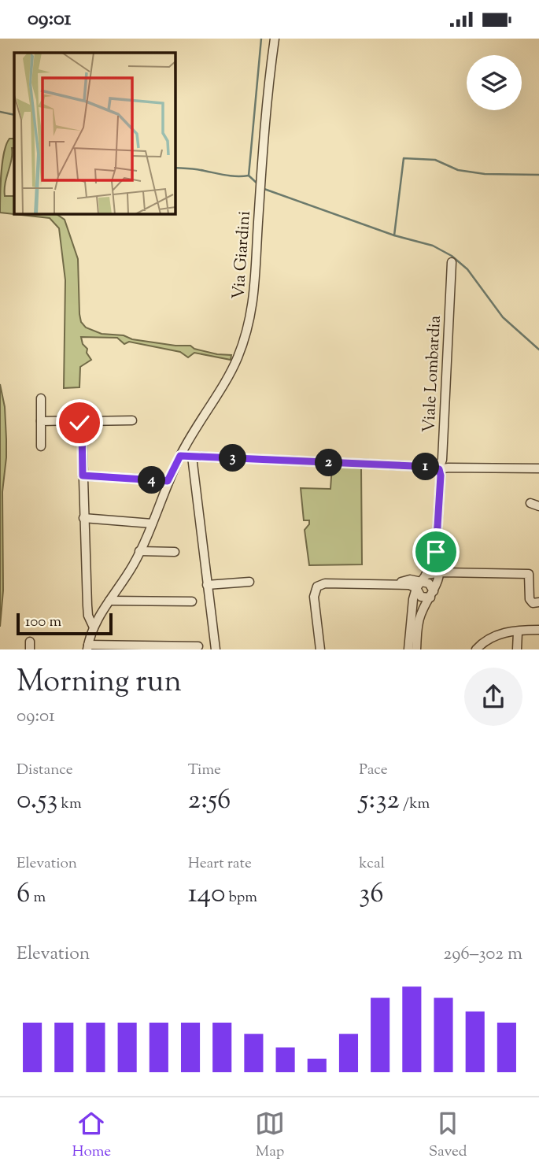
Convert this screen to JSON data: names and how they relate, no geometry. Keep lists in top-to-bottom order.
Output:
{
  "streets": {
    "street": ["Via Giardini", "Viale Lombardia"]
  },
  "scale_bar": "100 m",
  "page": {
    "status": "09:01",
    "pins": [
      "3",
      "2",
      "1",
      "4"
    ],
    "scale": "100 m",
    "heading": ["Morning run", "09:01"],
    "stats": [
      ["Distance", "0.53 km"],
      ["Time", "2:56"],
      ["Pace", "5:32 /km"],
      ["Elevation", "6 m"],
      ["Heart rate", "140 bpm"],
      ["kcal", "36"]
    ],
    "chart": ["Elevation", "296–302 m"],
    "tabs": ["Home", "Map", "Saved"]
  }
}
